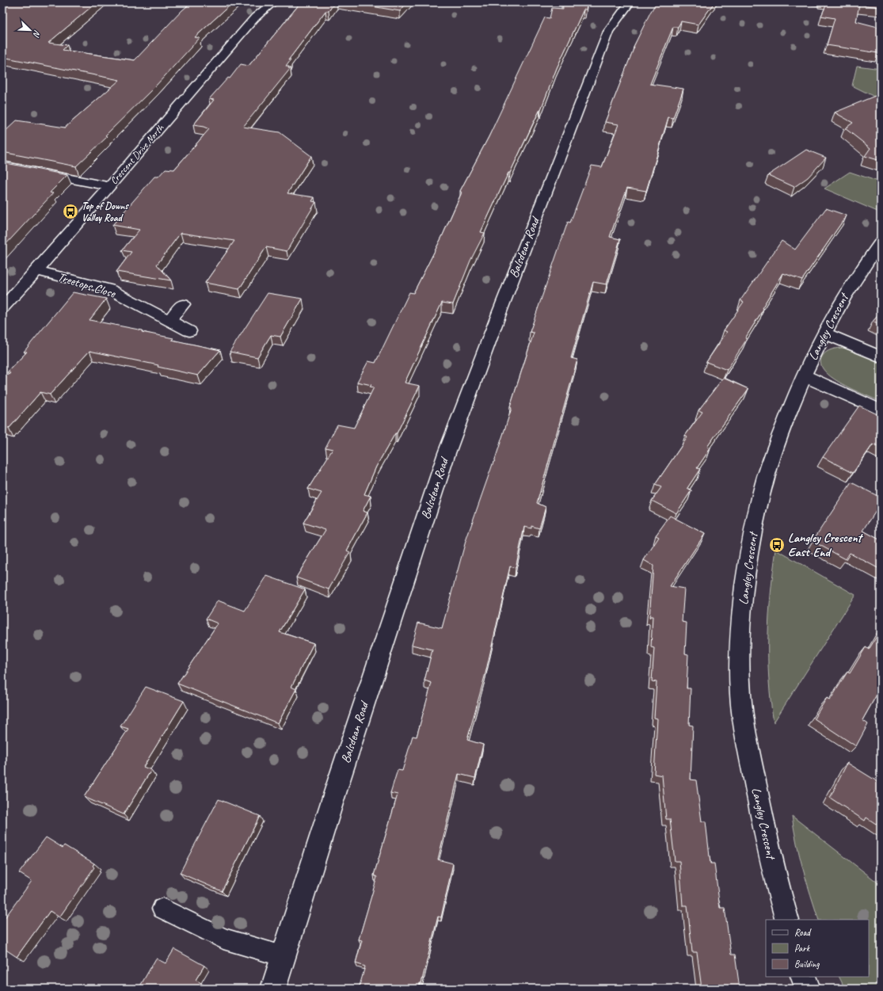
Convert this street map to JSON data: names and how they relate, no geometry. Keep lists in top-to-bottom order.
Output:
{
  "streets": {
    "street": [
      "Crescent Drive North",
      "Balsdean Road",
      "Treetops Close",
      "Langley Crescent"
    ]
  },
  "crossings": [
    ["Crescent Drive North", "Treetops Close"]
  ],
  "places": {
    "bus stop": ["Top of Downs Valley Road", "Langley Crescent East End"]
  },
  "legend": ["Road", "Park", "Building"],
  "north": "bottom right"
}
